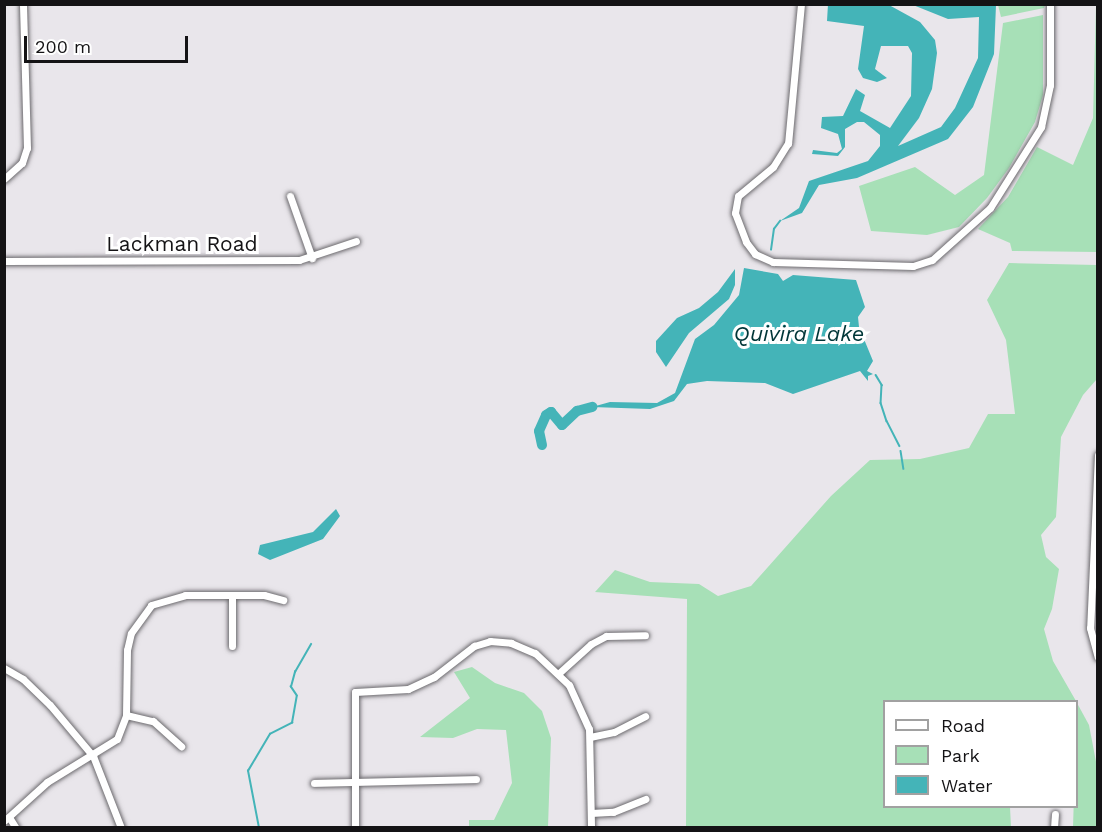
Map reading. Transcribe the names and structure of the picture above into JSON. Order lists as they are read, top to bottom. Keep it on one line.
{"streets":{"street":["Lackman Road"]},"water":["Quivira Lake"],"legend":["Road","Park","Water"],"scale_bar":"200 m"}
